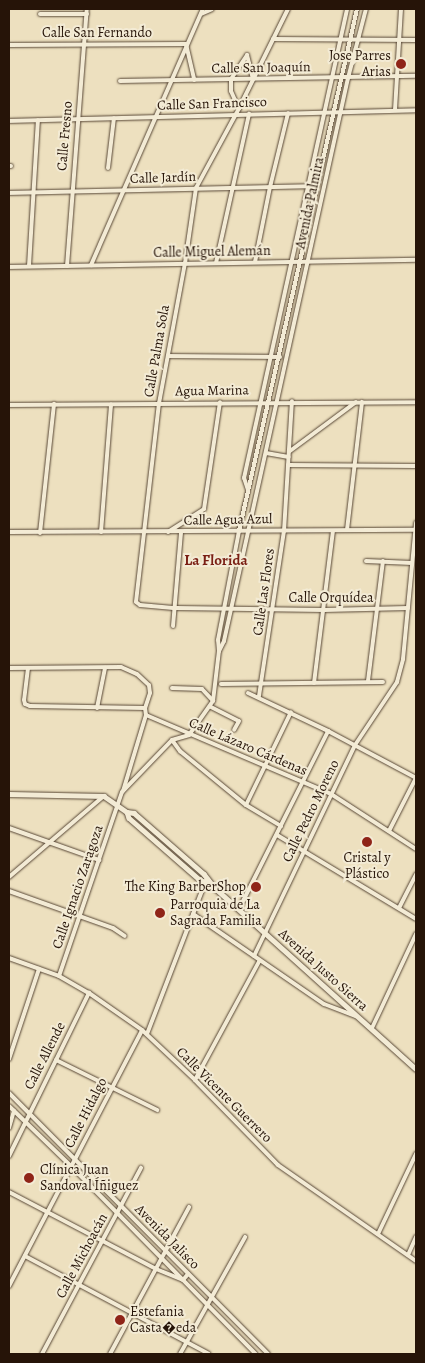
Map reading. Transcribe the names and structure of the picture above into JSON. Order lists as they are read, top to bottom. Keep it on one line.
{"streets":{"street":["Calle San Fernando","Calle San Joaquín","Calle San Francisco","Calle Fresno","Calle Jardín","Avenida Palmira","Calle Miguel Alemán","Calle Palma Sola","Agua Marina","Calle Agua Azul","Calle Las Flores","Calle Orquídea","Calle Lázaro Cárdenas","Calle Pedro Moreno","Calle Ignacio Zaragoza","Avenida Justo Sierra","Calle Allende","Calle Vicente Guerrero","Calle Hidalgo","Avenida Jalisco","Calle Michoacán"]},"crossings":[["Calle San Fernando","Calle Fresno"],["Calle San Joaquín","Avenida Palmira"],["Calle San Joaquín","Calle Palma Sola"],["Calle San Francisco","Calle Fresno"],["Calle San Francisco","Avenida Palmira"],["Calle San Francisco","Calle Palma Sola"],["Calle Fresno","Calle Jardín"],["Calle Fresno","Calle Miguel Alemán"],["Calle Jardín","Avenida Palmira"],["Calle Jardín","Calle Palma Sola"],["Avenida Palmira","Calle Miguel Alemán"],["Avenida Palmira","Agua Marina"],["Avenida Palmira","Calle Agua Azul"],["Avenida Palmira","Calle Orquídea"],["Calle Miguel Alemán","Calle Palma Sola"],["Calle Palma Sola","Agua Marina"],["Calle Palma Sola","Calle Agua Azul"],["Calle Palma Sola","Calle Orquídea"],["Agua Marina","Calle Las Flores"],["Calle Agua Azul","Calle Las Flores"],["Calle Las Flores","Calle Orquídea"],["Calle Orquídea","Calle Pedro Moreno"],["Calle Lázaro Cárdenas","Calle Pedro Moreno"],["Calle Pedro Moreno","Avenida Justo Sierra"],["Calle Ignacio Zaragoza","Avenida Justo Sierra"],["Calle Ignacio Zaragoza","Calle Vicente Guerrero"],["Calle Allende","Calle Vicente Guerrero"],["Calle Allende","Avenida Jalisco"],["Calle Vicente Guerrero","Calle Hidalgo"],["Calle Hidalgo","Avenida Jalisco"],["Avenida Jalisco","Calle Michoacán"]],"districts":["La Florida"],"places":["Jose Parres Arias","Cristal y Plástico","The King BarberShop","Parroquia de La Sagrada Familia","Clínica Juan Sandoval Íñiguez","Estefania Casta�eda"]}
